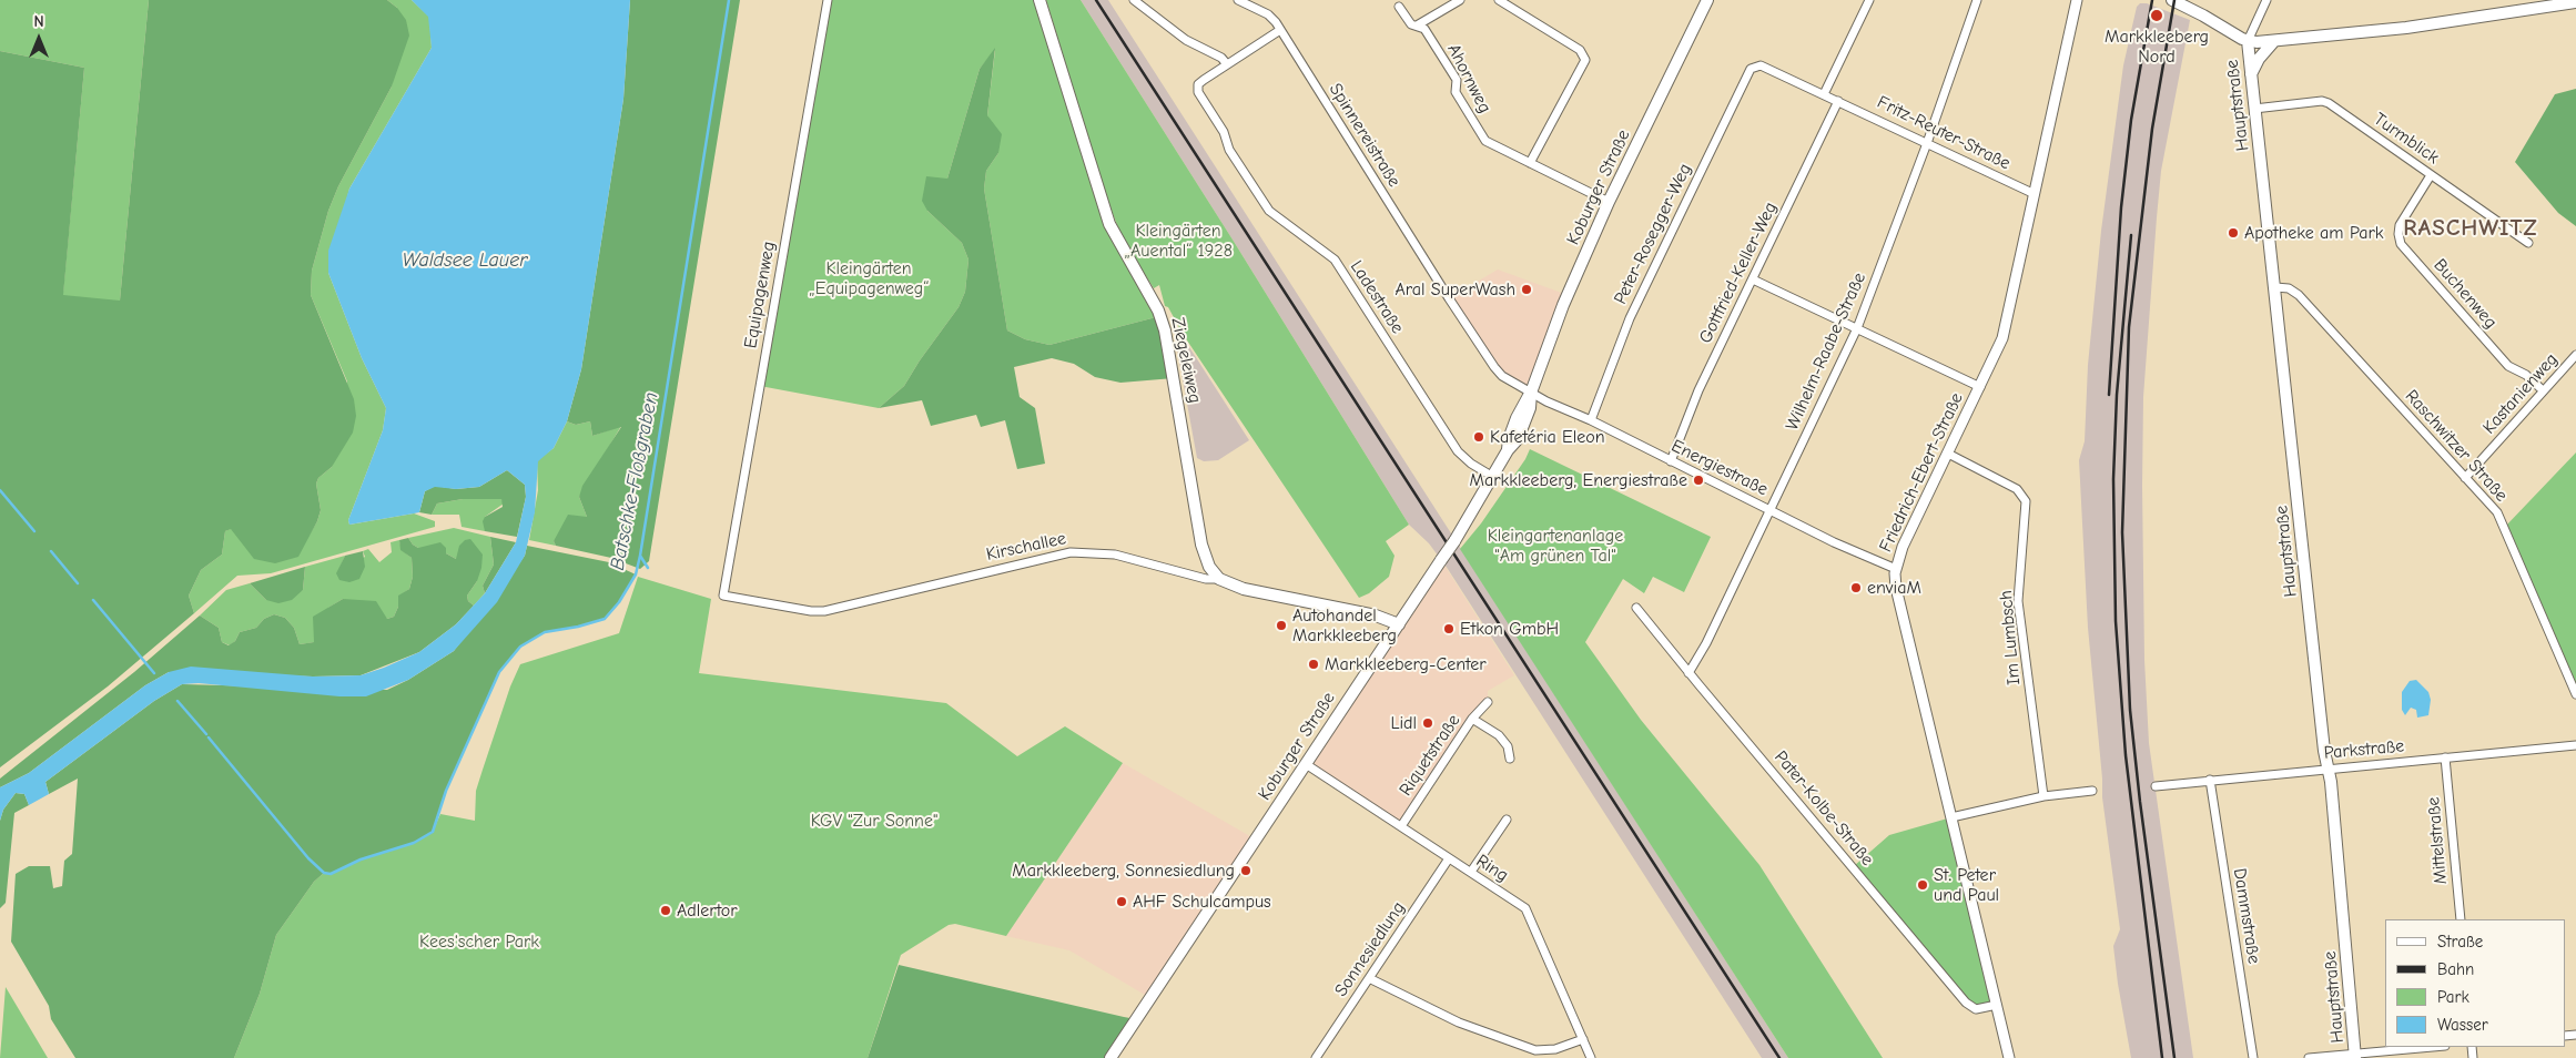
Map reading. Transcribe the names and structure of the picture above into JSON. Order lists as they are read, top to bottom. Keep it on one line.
{"streets":{"main road":["Hauptstraße","Koburger Straße","Ziegeleiweg","Kirschallee"],"street":["Ahornweg","Fritz-Reuter-Straße","Spinnereistraße","Turmblick","Peter-Rosegger-Weg","Gottfried-Keller-Weg","Buchenweg","Equipagenweg","Ladestraße","Wilhelm-Raabe-Straße","Kastanienweg","Raschwitzer Straße","Energiestraße","Friedrich-Ebert-Straße","Im Lumbsch","Parkstraße","Riquetstraße","Pater-Kolbe-Straße","Mittelstraße","Ring","Dammstraße","Sonnesiedlung"]},"crossings":[["Ahornweg","Koburger Straße"],["Hauptstraße","Turmblick"],["Hauptstraße","Raschwitzer Straße"],["Hauptstraße","Parkstraße"],["Fritz-Reuter-Straße","Peter-Rosegger-Weg"],["Fritz-Reuter-Straße","Gottfried-Keller-Weg"],["Fritz-Reuter-Straße","Wilhelm-Raabe-Straße"],["Fritz-Reuter-Straße","Friedrich-Ebert-Straße"],["Spinnereistraße","Koburger Straße"],["Spinnereistraße","Energiestraße"],["Turmblick","Buchenweg"],["Koburger Straße","Ladestraße"],["Koburger Straße","Energiestraße"],["Koburger Straße","Kirschallee"],["Koburger Straße","Ring"],["Peter-Rosegger-Weg","Energiestraße"],["Gottfried-Keller-Weg","Energiestraße"],["Buchenweg","Kastanienweg"],["Equipagenweg","Kirschallee"],["Wilhelm-Raabe-Straße","Energiestraße"],["Wilhelm-Raabe-Straße","Pater-Kolbe-Straße"],["Ziegeleiweg","Kirschallee"],["Kastanienweg","Raschwitzer Straße"],["Energiestraße","Friedrich-Ebert-Straße"],["Friedrich-Ebert-Straße","Im Lumbsch"],["Friedrich-Ebert-Straße","Pater-Kolbe-Straße"],["Parkstraße","Mittelstraße"],["Parkstraße","Dammstraße"],["Riquetstraße","Ring"],["Ring","Sonnesiedlung"]],"districts":["RASCHWITZ"],"water":["Waldsee Lauer","Batschke‐Floßgraben"],"parks":["Kleingärten „Auental“ 1928","Kleingärten „Equipagenweg“","Kleingartenanlage \"Am grünen Tal\"","KGV \"Zur Sonne\"","Kees'scher Park"],"places":["Markkleeberg Nord","Apotheke am Park","Aral SuperWash","Kafetéria Eleon","Markkleeberg, Energiestraße","enviaM","Autohandel Markkleeberg","Etkon GmbH","Markkleeberg-Center","Lidl","Markkleeberg, Sonnesiedlung","St. Peter und Paul","AHF Schulcampus","Adlertor"],"legend":["Straße","Bahn","Park","Wasser"],"north":"top"}
